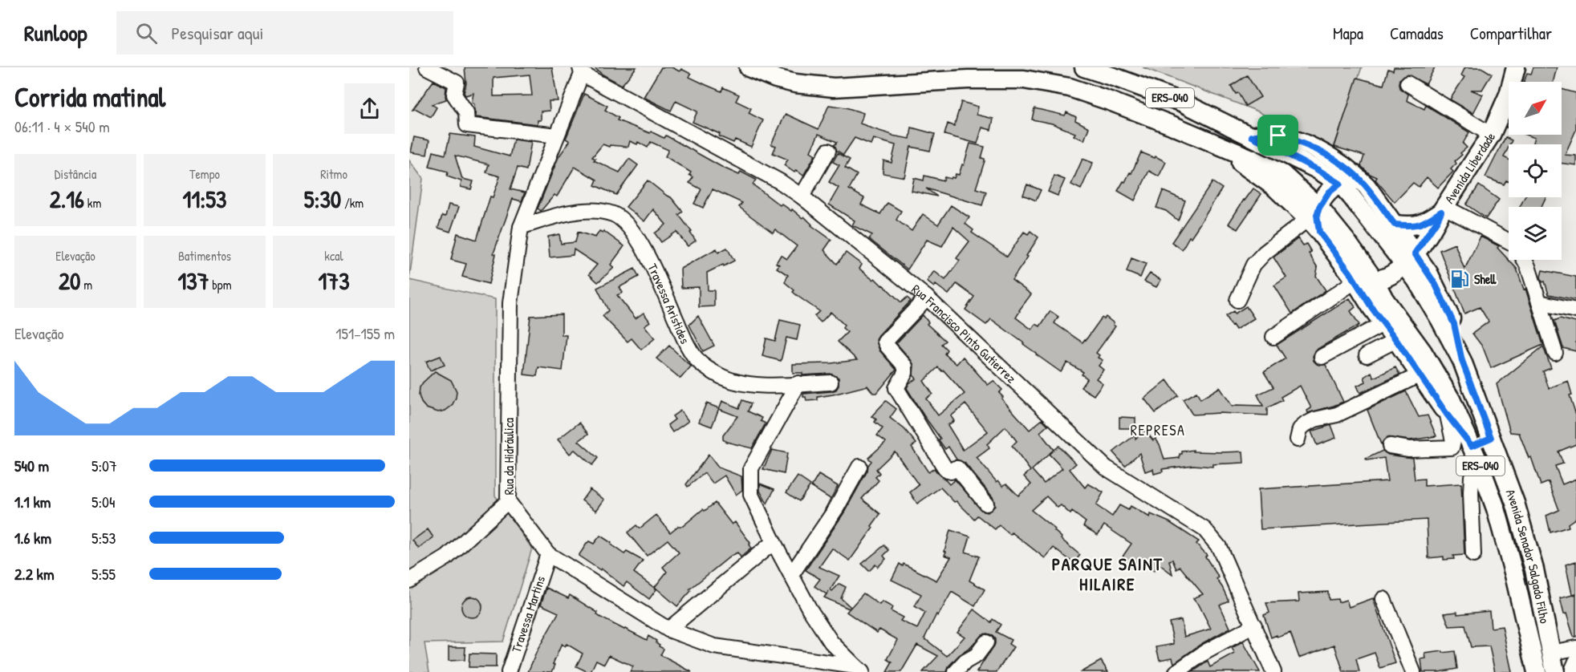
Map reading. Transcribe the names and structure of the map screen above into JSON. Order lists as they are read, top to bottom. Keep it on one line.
{"streets":{"main road":["ERS-040","Avenida Liberdade","Avenida Senador Salgado Filho"],"street":["Travessa Aristides","Rua Francisco Pinto Gutierrez","Rua da Hidráulica","Travessa Martins"]},"crossings":[["Avenida Liberdade","Avenida Senador Salgado Filho"],["Travessa Aristides","Rua da Hidráulica"],["Rua Francisco Pinto Gutierrez","Rua da Hidráulica"],["Rua da Hidráulica","Travessa Martins"]],"districts":["REPRESA","PARQUE SAINT HILAIRE"],"places":{"fuel station":["Shell"]},"north":"top right","page":{"header":"Runloop","search":"Pesquisar aqui","nav":["Mapa","Camadas","Compartilhar"],"heading":["Corrida matinal","06:11 · 4 × 540 m"],"stats":[["Distância","2.16 km"],["Tempo","11:53"],["Ritmo","5:30 /km"],["Elevação","20 m"],["Batimentos","137 bpm"],["kcal","173"]],"chart":["Elevação","151–155 m"],"list":[{"name":"540 m","note":"5:07"},{"name":"1.1 km","note":"5:04"},{"name":"1.6 km","note":"5:53"},{"name":"2.2 km","note":"5:55"}]}}
